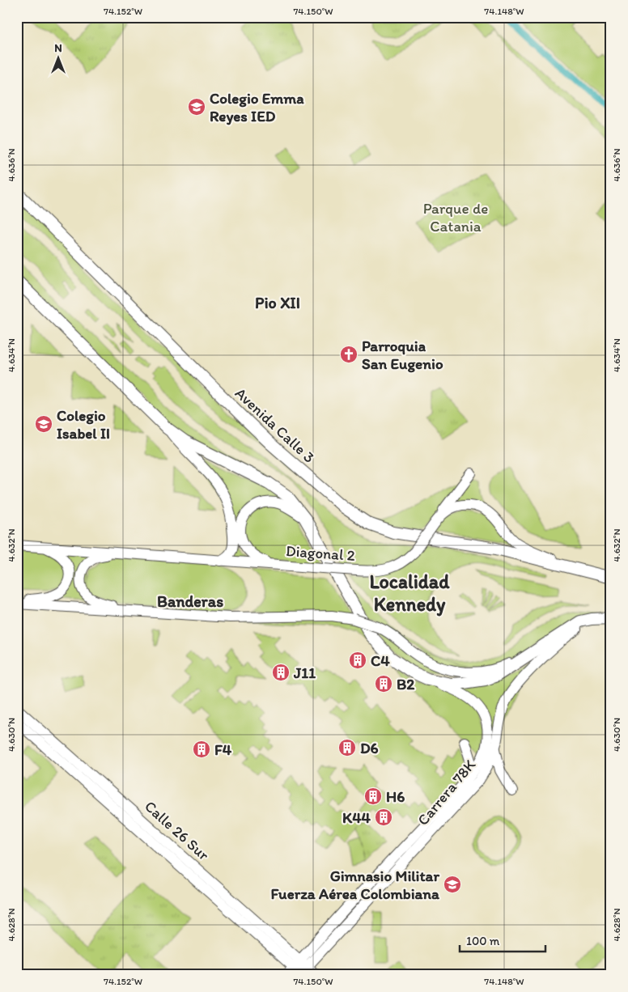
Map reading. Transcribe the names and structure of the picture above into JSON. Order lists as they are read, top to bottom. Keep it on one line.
{"streets":{"highway":["Avenida Calle 3"],"main road":["Diagonal 2","Carrera 78K","Calle 26 Sur"]},"crossings":[["Avenida Calle 3","Diagonal 2"],["Carrera 78K","Calle 26 Sur"]],"districts":["Pio XII","Localidad Kennedy","Banderas"],"parks":["Parque de Catania"],"places":{"school or university":["Colegio Emma Reyes IED","Colegio Isabel II","Gimnasio Militar Fuerza Aérea Colombiana"],"church":["Parroquia San Eugenio"],"building":["C4","J11","B2","D6","F4","H6","K44"]},"scale_bar":"100 m","north":"top","coordinates":["74.152°W","74.150°W","74.148°W","4.636°N","4.634°N","4.632°N","4.630°N","4.628°N"]}
